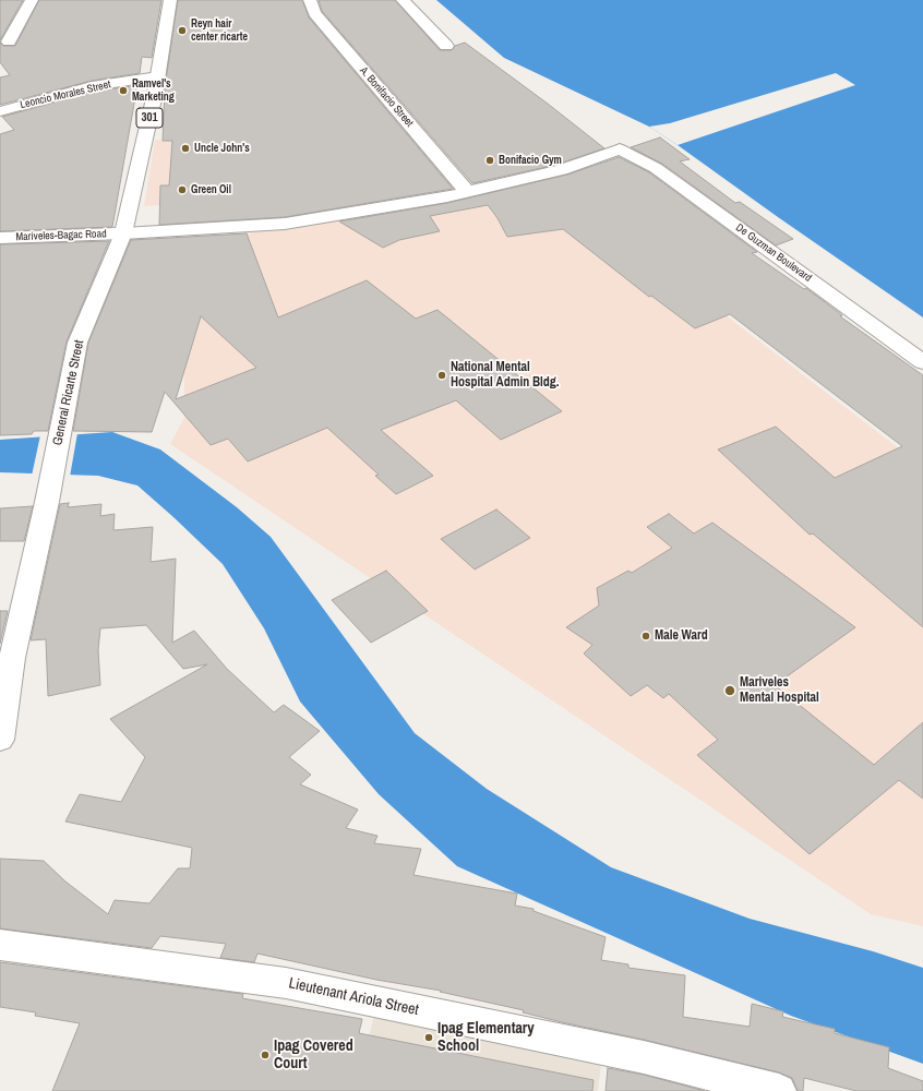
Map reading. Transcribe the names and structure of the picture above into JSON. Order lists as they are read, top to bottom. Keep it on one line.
{"streets":{"street":["Leoncio Morales Street","A. Bonifacio Street","301","Mariveles-Bagac Road","De Guzman Boulevard","General Ricarte Street","Lieutenant Ariola Street"]},"crossings":[["Leoncio Morales Street","General Ricarte Street"],["A. Bonifacio Street","Mariveles-Bagac Road"],["Mariveles-Bagac Road","De Guzman Boulevard"],["Mariveles-Bagac Road","General Ricarte Street"]],"places":["Reyn hair center ricarte","Ramvel's Marketing","Uncle John's","Bonifacio Gym","Green Oil","National Mental Hospital Admin Bldg.","Male Ward","Mariveles Mental Hospital","Ipag Elementary School","Ipag Covered Court"]}
